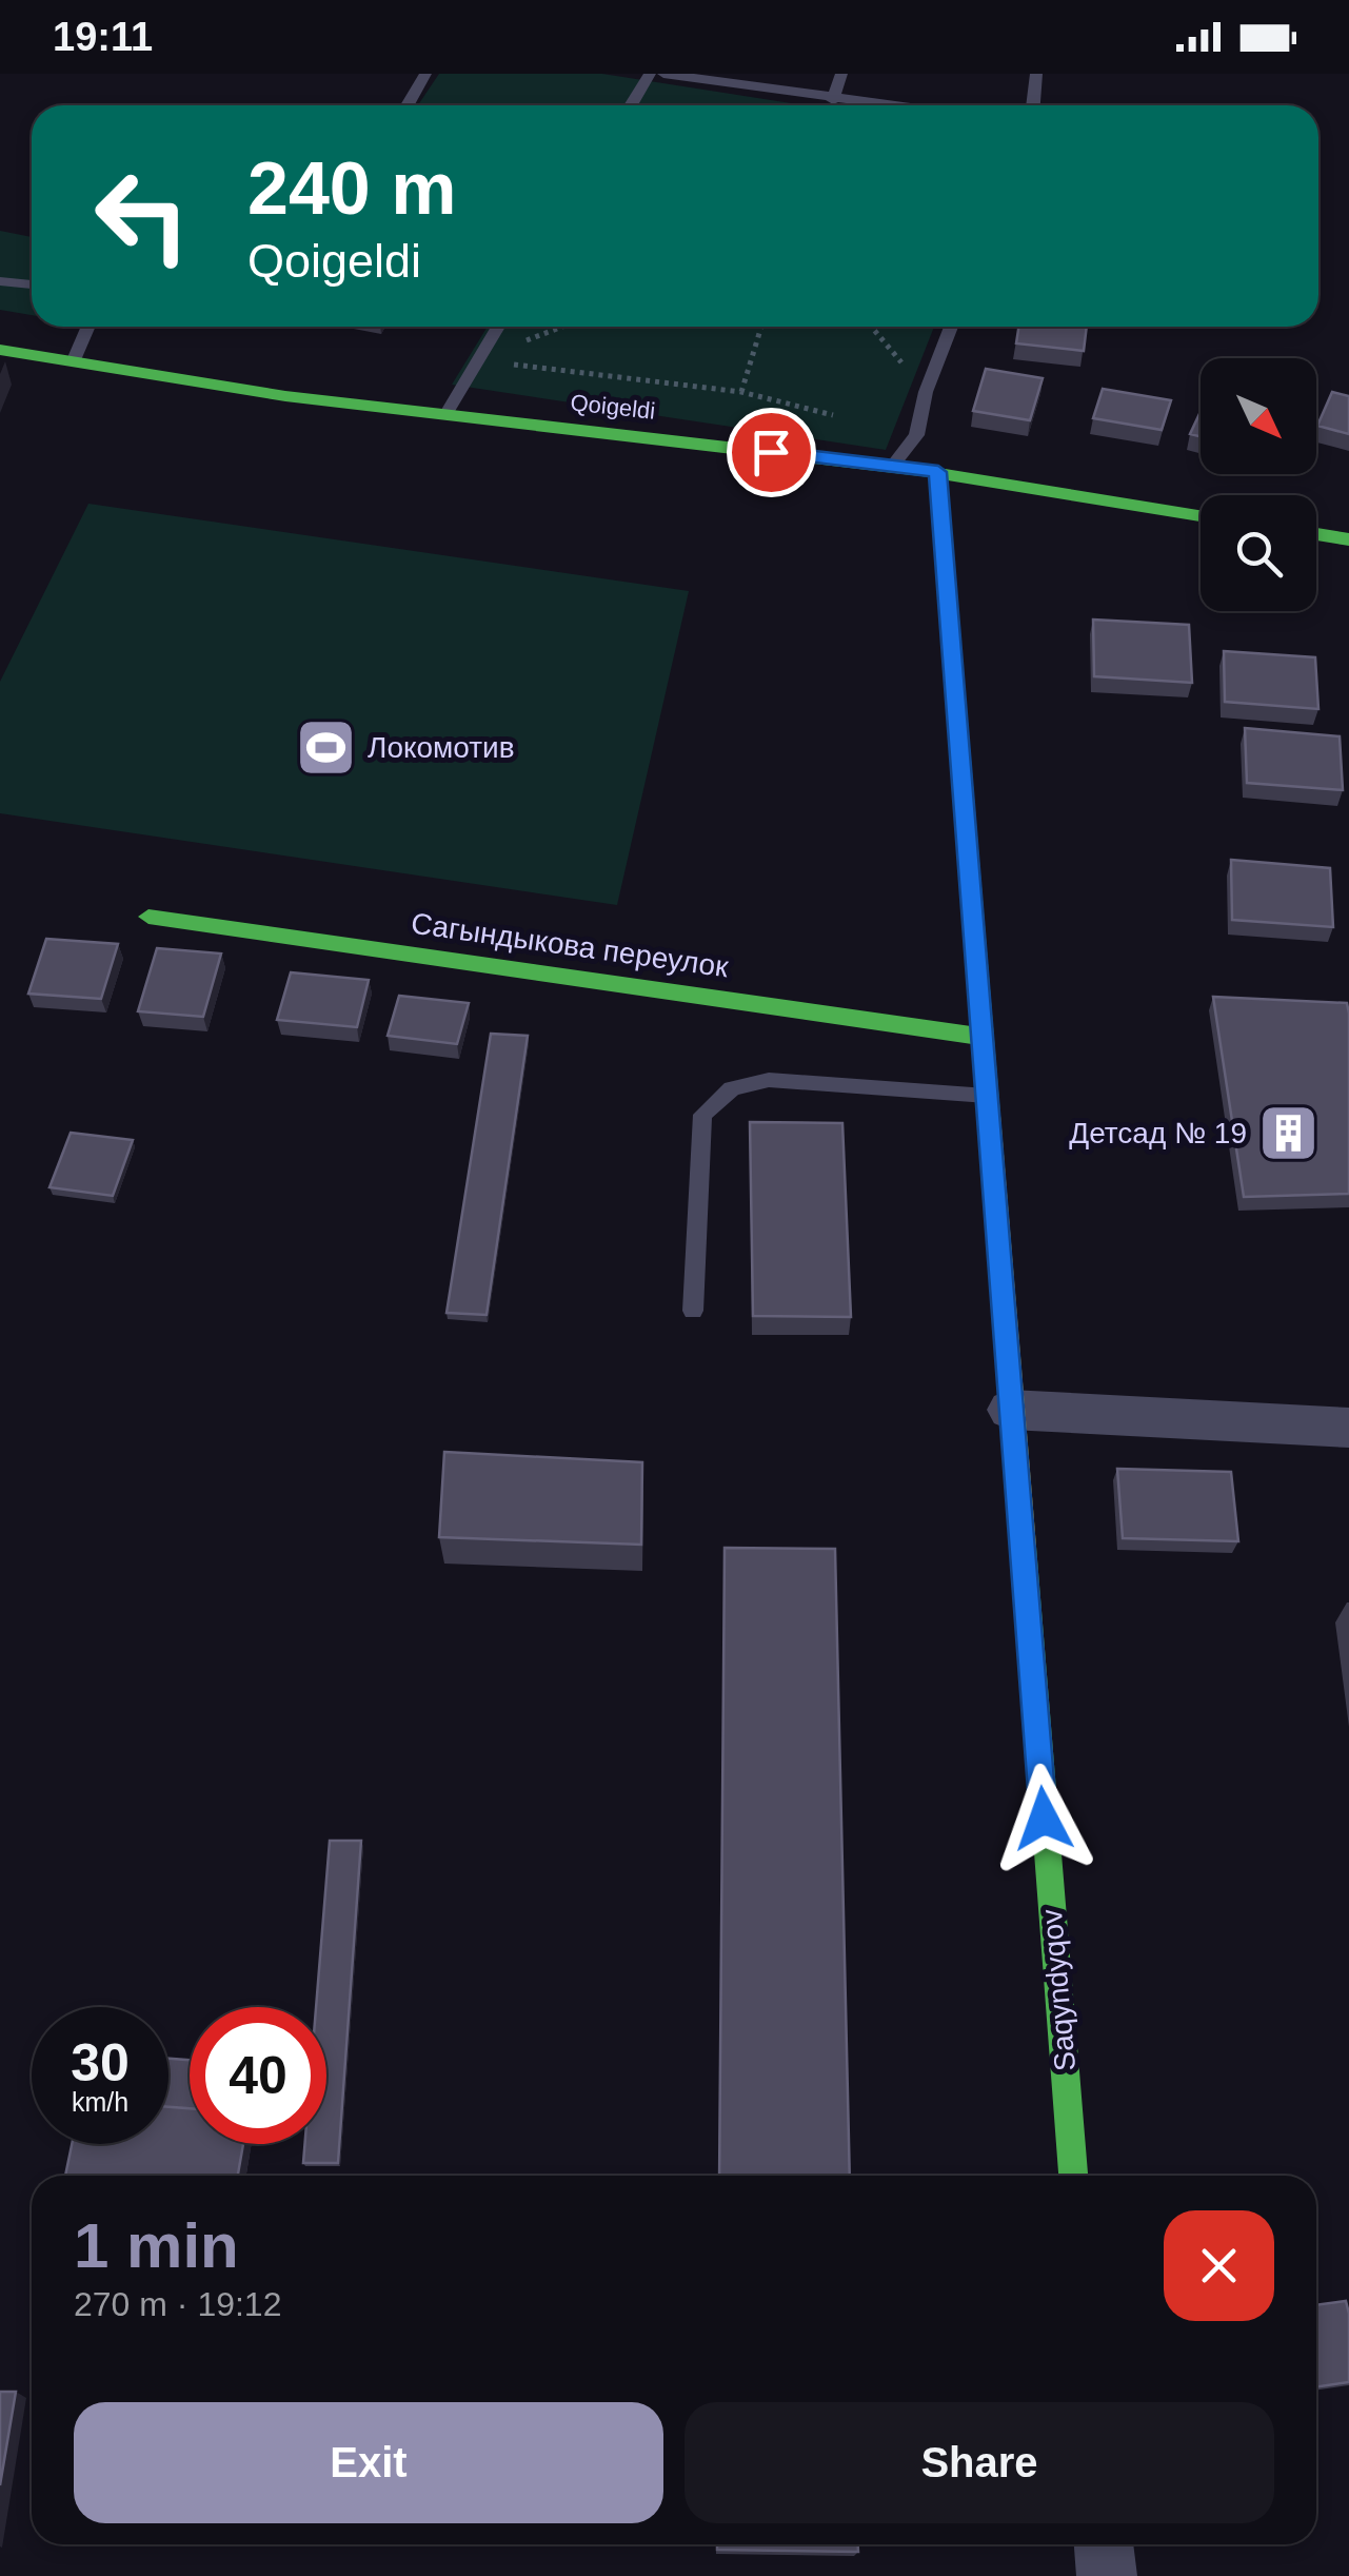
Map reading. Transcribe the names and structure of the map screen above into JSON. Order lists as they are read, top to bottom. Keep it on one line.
{"streets":{"street":["Qoigeldi","Сагындыкова переулок","Saqyndyqov"]},"crossings":[["Qoigeldi","Saqyndyqov"],["Сагындыкова переулок","Saqyndyqov"]],"places":{"sports":["Локомотив"],"building":["Детсад № 19"]},"north":"bottom right","page":{"status":"19:11","turn":["240 m","Qoigeldi"],"speed":"30 km/h","limit":"40","heading":["1 min","270 m · 19:12"],"buttons":["Exit","Share"]}}
